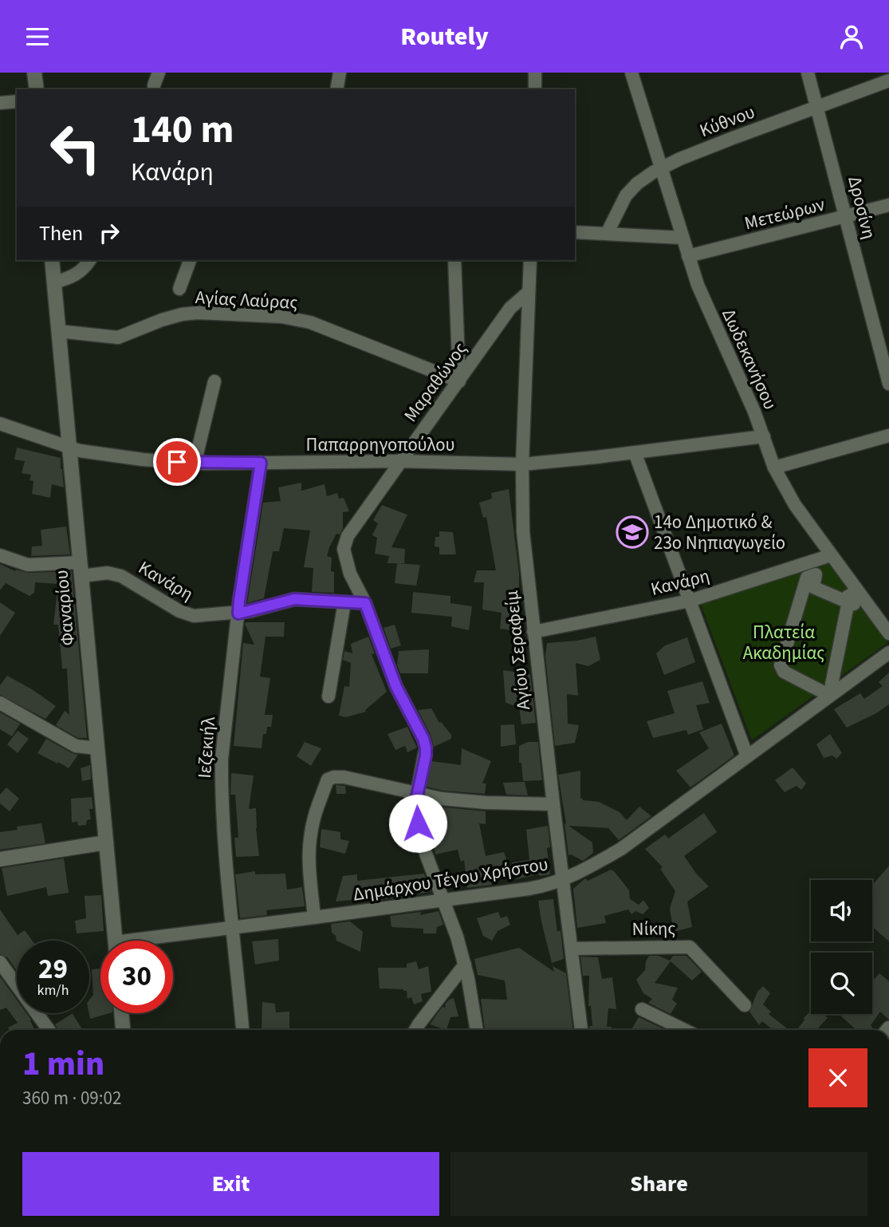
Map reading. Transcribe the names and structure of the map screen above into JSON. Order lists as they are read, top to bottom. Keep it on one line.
{"streets":{"main road":["Φαναρίου"],"street":["Κύθνου","Δροσίνη","Μετεώρων","Αγίας Λαύρας","Δωδεκανήσου","Μαραθώνος","Παπαρρηγοπούλου","Κανάρη","Αγίου Σεραφείμ","Ιεζεκιήλ","Δημάρχου Τέγου Χρήστου","Νίκης"]},"crossings":[["Κύθνου","Δροσίνη"],["Κύθνου","Δωδεκανήσου"],["Δροσίνη","Μετεώρων"],["Μετεώρων","Δωδεκανήσου"],["Αγίας Λαύρας","Μαραθώνος"],["Αγίας Λαύρας","Φαναρίου"],["Δωδεκανήσου","Παπαρρηγοπούλου"],["Δωδεκανήσου","Κανάρη"],["Μαραθώνος","Παπαρρηγοπούλου"],["Μαραθώνος","Κανάρη"],["Μαραθώνος","Αγίου Σεραφείμ"],["Μαραθώνος","Δημάρχου Τέγου Χρήστου"],["Παπαρρηγοπούλου","Φαναρίου"],["Παπαρρηγοπούλου","Αγίου Σεραφείμ"],["Παπαρρηγοπούλου","Ιεζεκιήλ"],["Κανάρη","Φαναρίου"],["Κανάρη","Αγίου Σεραφείμ"],["Κανάρη","Ιεζεκιήλ"],["Αγίου Σεραφείμ","Δημάρχου Τέγου Χρήστου"],["Αγίου Σεραφείμ","Νίκης"],["Ιεζεκιήλ","Δημάρχου Τέγου Χρήστου"]],"parks":["Πλατεία Ακαδημίας"],"places":{"school or university":["14ο Δημοτικό & 23ο Νηπιαγωγείο"]},"page":{"header":"Routely","turn":["140 m","Κανάρη"],"then":"Then","speed":"29 km/h","limit":"30","heading":["1 min","360 m · 09:02"],"buttons":["Exit","Share"]}}
